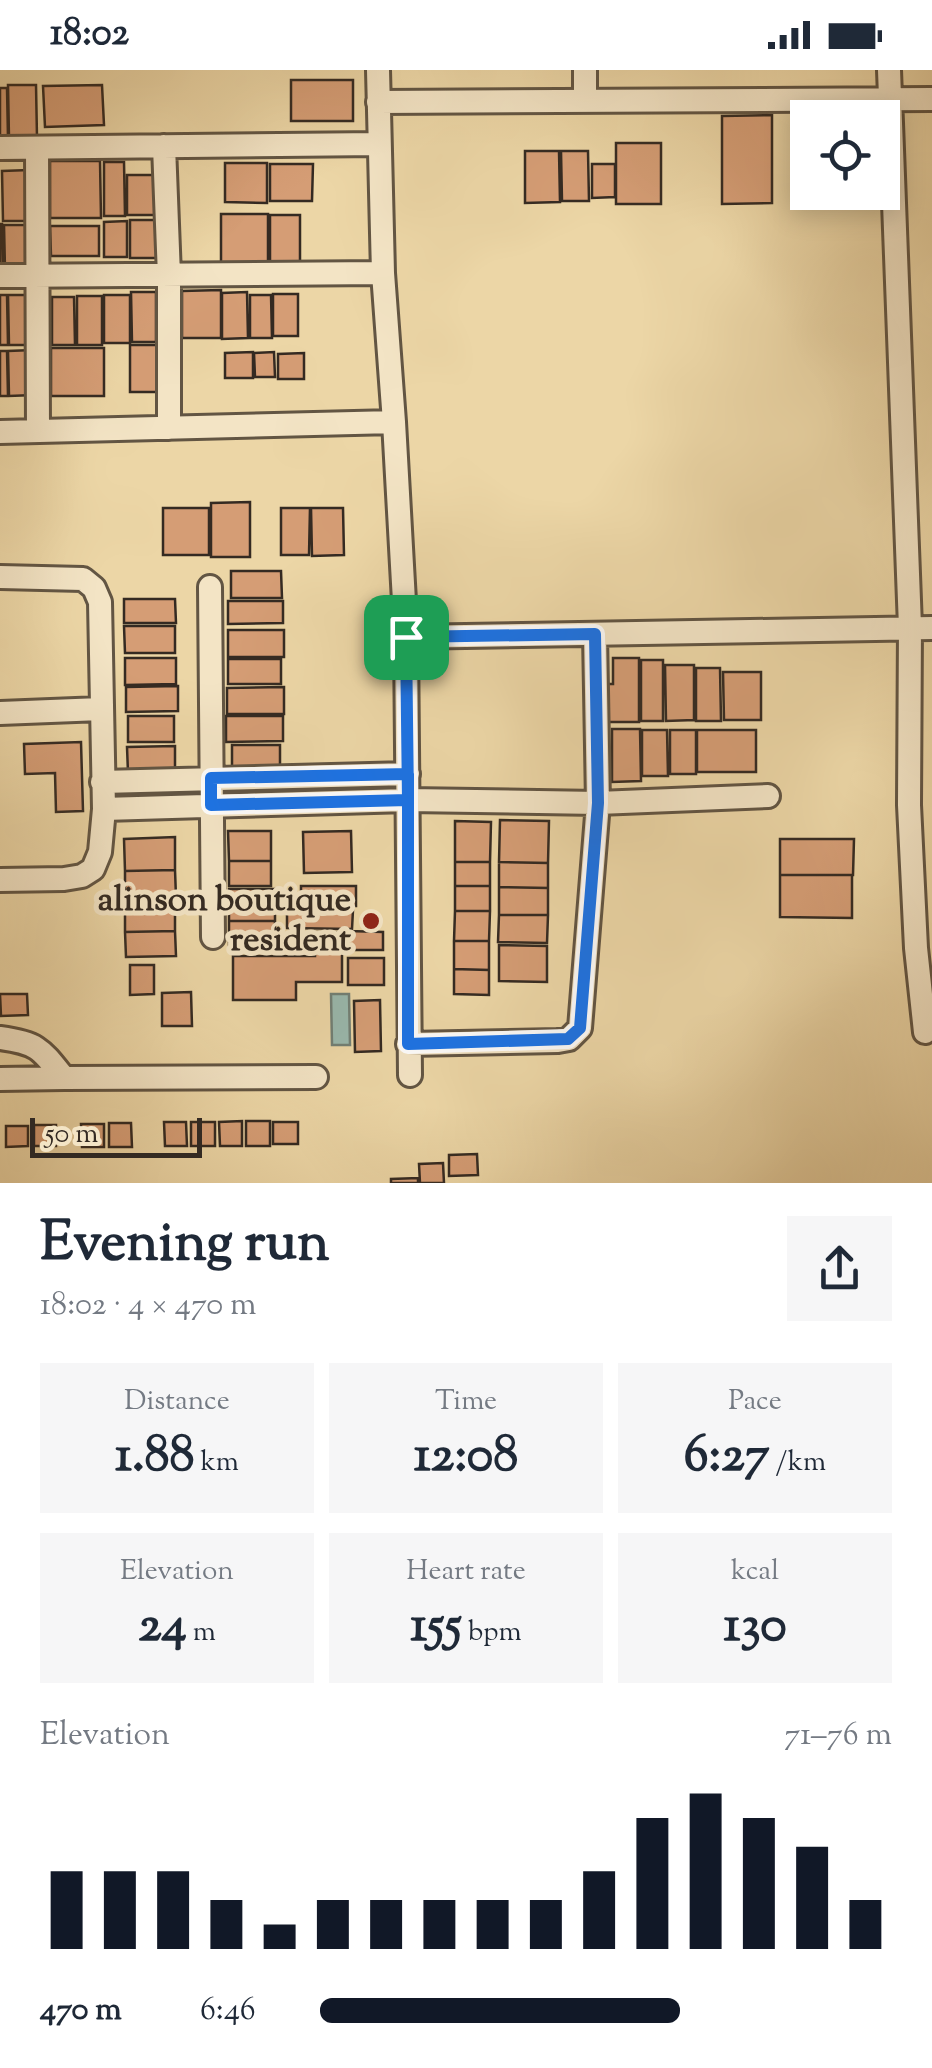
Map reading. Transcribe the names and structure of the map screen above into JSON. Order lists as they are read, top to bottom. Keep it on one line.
{"places":["alinson boutique resident"],"scale_bar":"50 m","page":{"status":"18:02","scale":"50 m","heading":["Evening run","18:02 · 4 × 470 m"],"stats":[["Distance","1.88 km"],["Time","12:08"],["Pace","6:27 /km"],["Elevation","24 m"],["Heart rate","155 bpm"],["kcal","130"]],"chart":["Elevation","71–76 m"],"list":[{"name":"470 m","note":"6:46"}]}}
